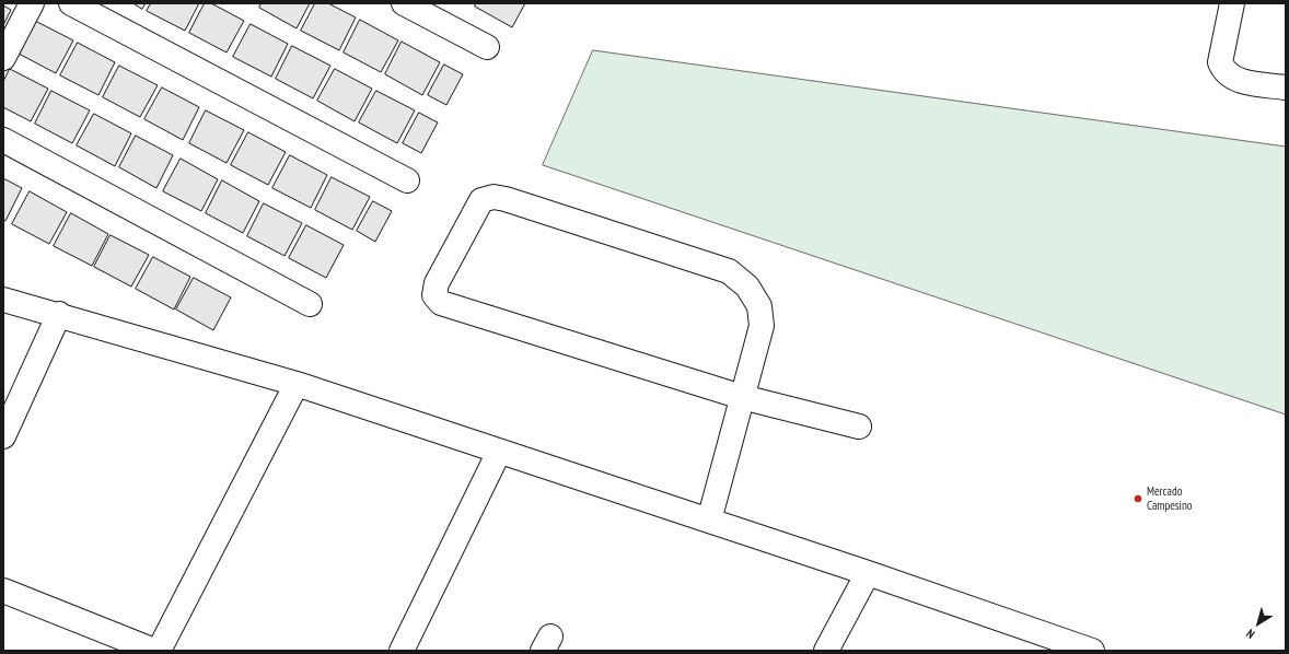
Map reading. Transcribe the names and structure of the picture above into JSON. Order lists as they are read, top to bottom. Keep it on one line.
{"places":["Mercado Campesino"],"north":"bottom left"}
